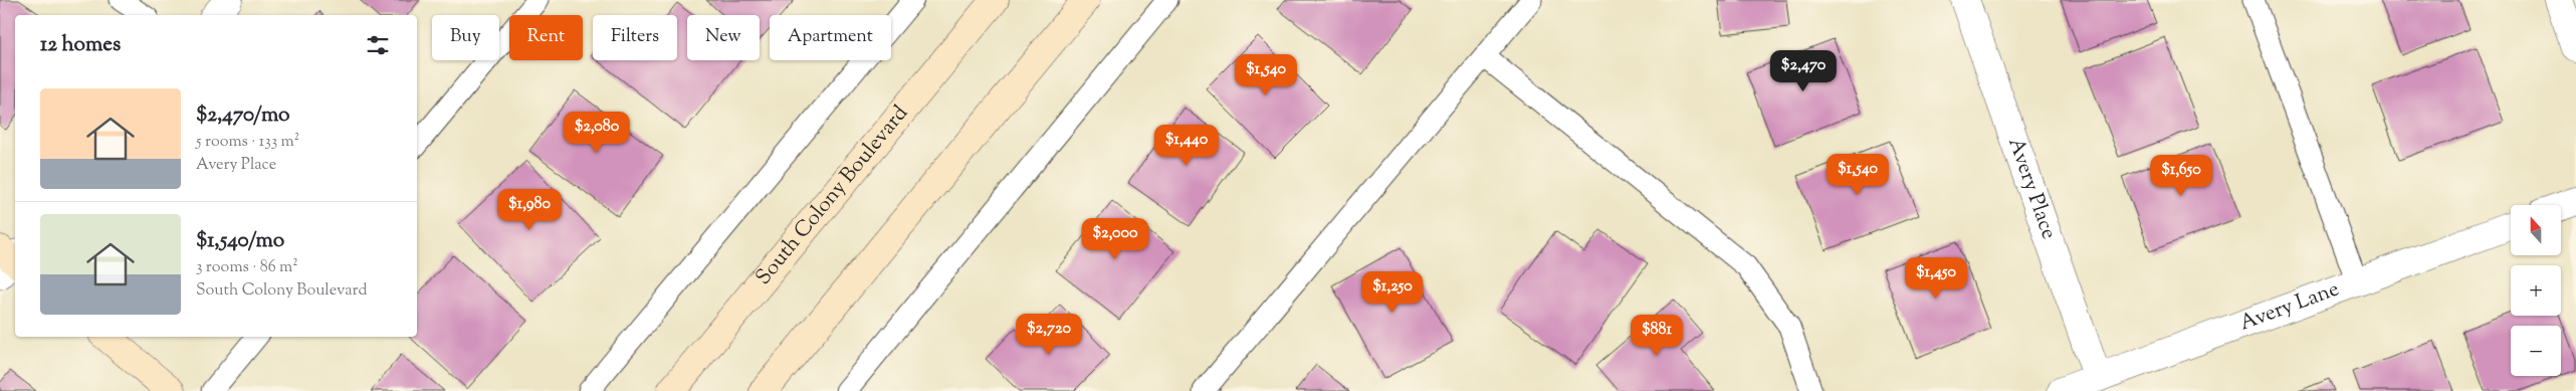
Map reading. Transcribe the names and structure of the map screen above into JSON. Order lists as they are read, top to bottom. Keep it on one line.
{"streets":{"main road":["South Colony Boulevard"],"street":["Avery Place","Avery Lane"]},"crossings":[["Avery Place","Avery Lane"]],"north":"top","page":{"chip":["Buy","Rent","Filters","New","Apartment"],"heading":"12 homes","price":["$2,470","$1,540","$2,080","$1,440","$1,540","$1,650","$1,980","$2,000","$1,450","$1,250","$2,720","$881"],"list":[{"name":"$2,470/mo","note":"5 rooms · 133 m² · Avery Place"},{"name":"$1,540/mo","note":"3 rooms · 86 m² · South Colony Boulevard"}],"map_buttons":["+","−"]}}
